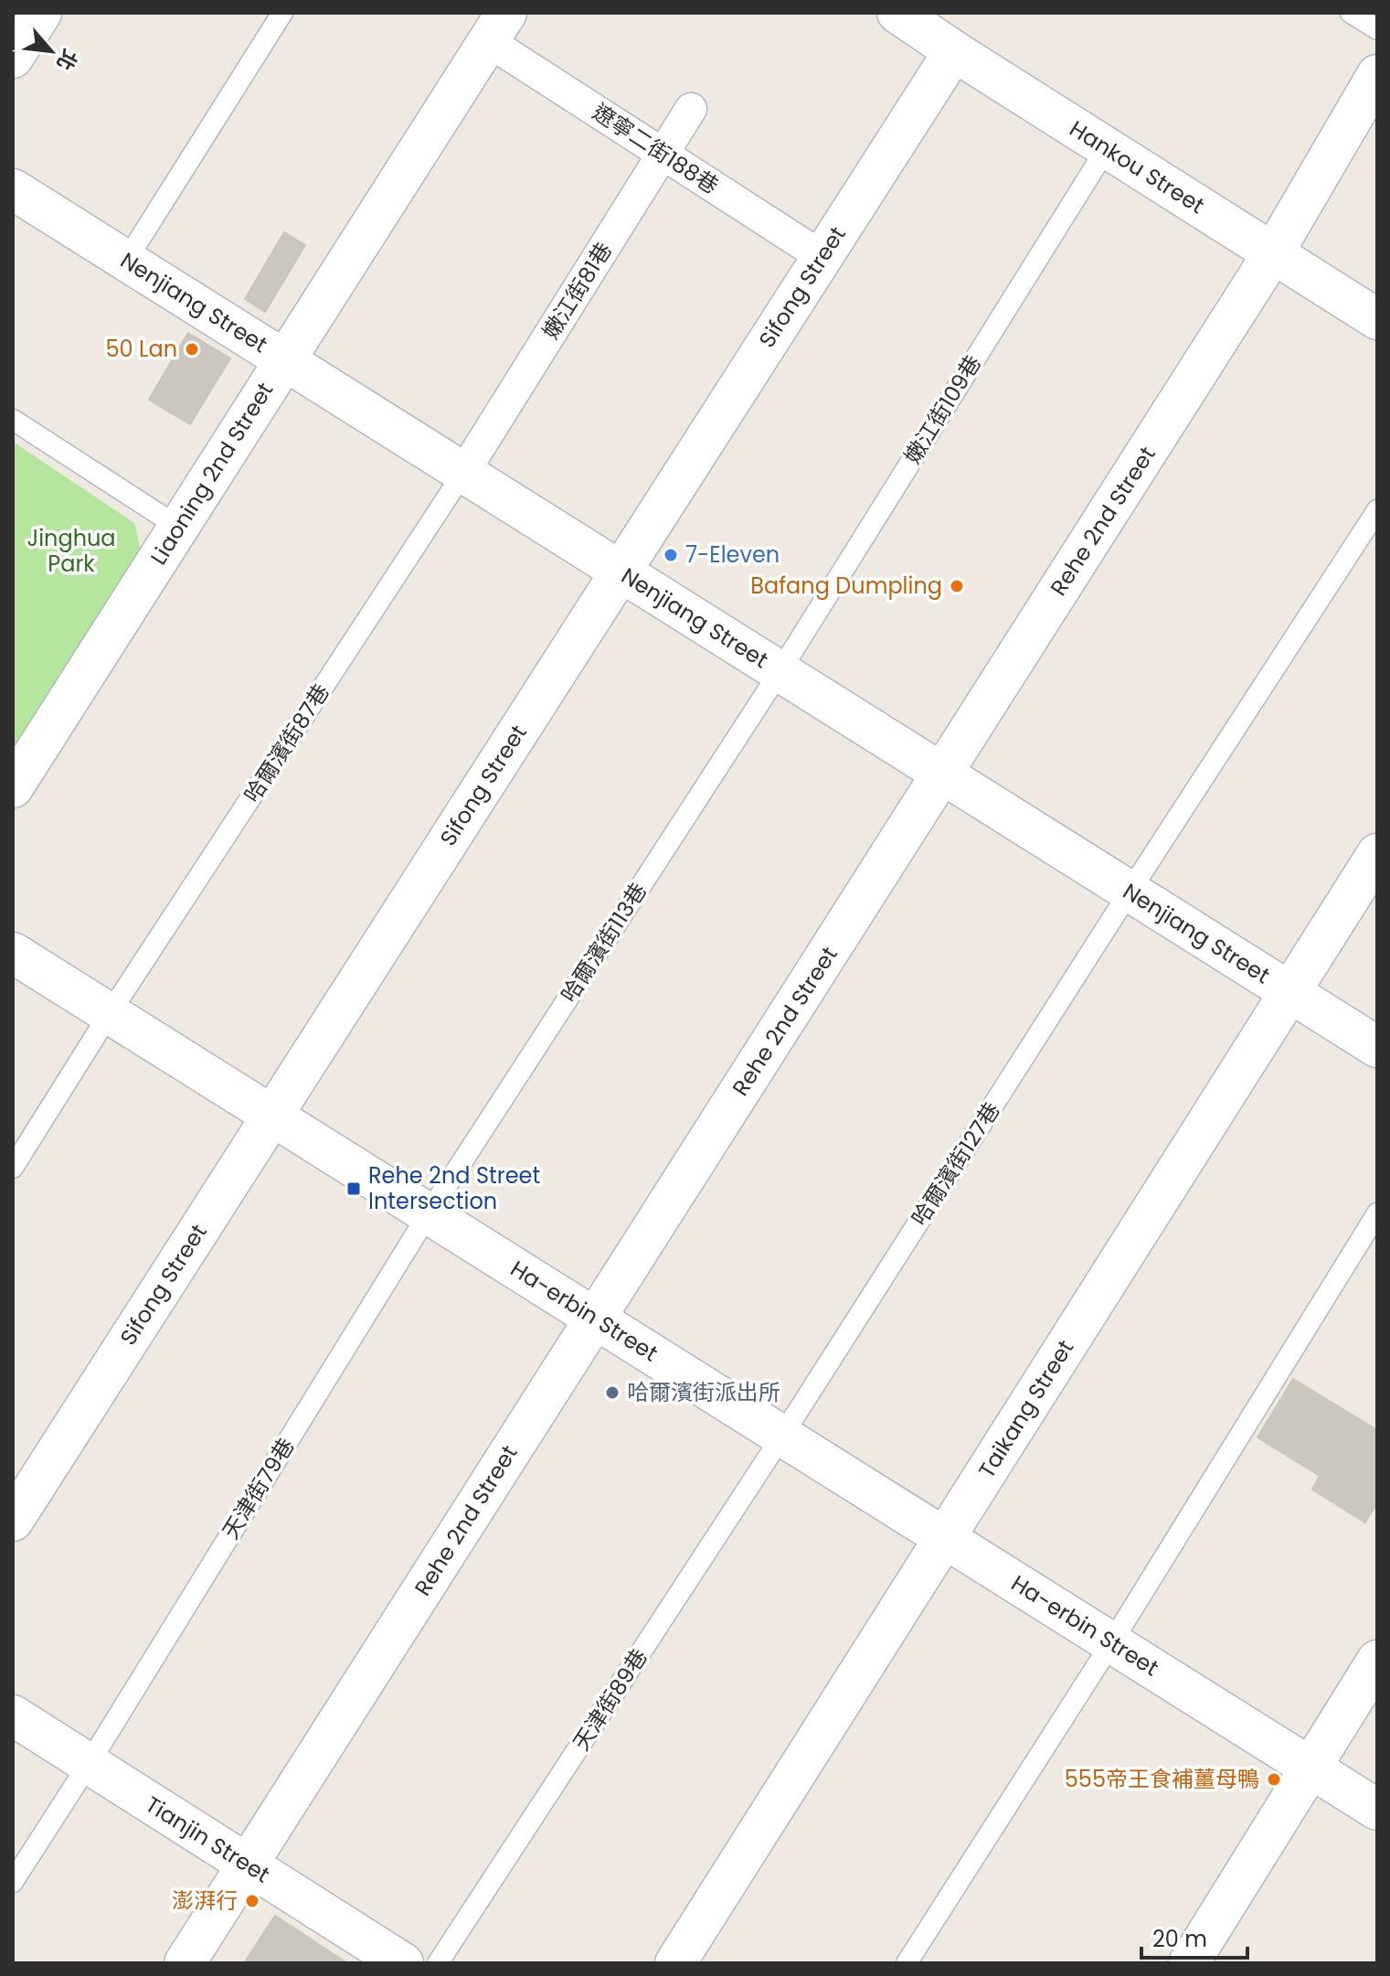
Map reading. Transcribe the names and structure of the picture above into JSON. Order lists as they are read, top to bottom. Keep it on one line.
{"streets":{"street":["遼寧二街188巷","Hankou Street","Sifong Street","嫩江街81巷","Nenjiang Street","Liaoning 2nd Street","Rehe 2nd Street","Ha-erbin Street","Taikang Street","Tianjin Street"],"lane":["嫩江街109巷","哈爾濱街87巷","哈爾濱街113巷","哈爾濱街127巷","天津街79巷","天津街89巷"]},"crossings":[["遼寧二街188巷","Sifong Street"],["遼寧二街188巷","嫩江街81巷"],["遼寧二街188巷","Liaoning 2nd Street"],["Hankou Street","Sifong Street"],["Hankou Street","嫩江街109巷"],["Hankou Street","Rehe 2nd Street"],["Sifong Street","Nenjiang Street"],["Sifong Street","Ha-erbin Street"],["嫩江街81巷","Nenjiang Street"],["嫩江街81巷","哈爾濱街87巷"],["Nenjiang Street","嫩江街109巷"],["Nenjiang Street","Liaoning 2nd Street"],["Nenjiang Street","Rehe 2nd Street"],["Nenjiang Street","哈爾濱街87巷"],["Nenjiang Street","哈爾濱街113巷"],["Nenjiang Street","哈爾濱街127巷"],["Nenjiang Street","Taikang Street"],["嫩江街109巷","哈爾濱街113巷"],["Rehe 2nd Street","Ha-erbin Street"],["Rehe 2nd Street","Tianjin Street"],["哈爾濱街87巷","Ha-erbin Street"],["哈爾濱街113巷","Ha-erbin Street"],["哈爾濱街113巷","天津街79巷"],["哈爾濱街127巷","Ha-erbin Street"],["哈爾濱街127巷","天津街89巷"],["Ha-erbin Street","Taikang Street"],["Ha-erbin Street","天津街79巷"],["Ha-erbin Street","天津街89巷"],["天津街79巷","Tianjin Street"]],"parks":["Jinghua Park"],"places":{"other":["50 Lan","7-Eleven","Bafang Dumpling","哈爾濱街派出所","555帝王食補薑母鴨","澎湃行"],"transit":["Rehe 2nd Street Intersection"]},"scale_bar":"20 m","north":"bottom right"}
